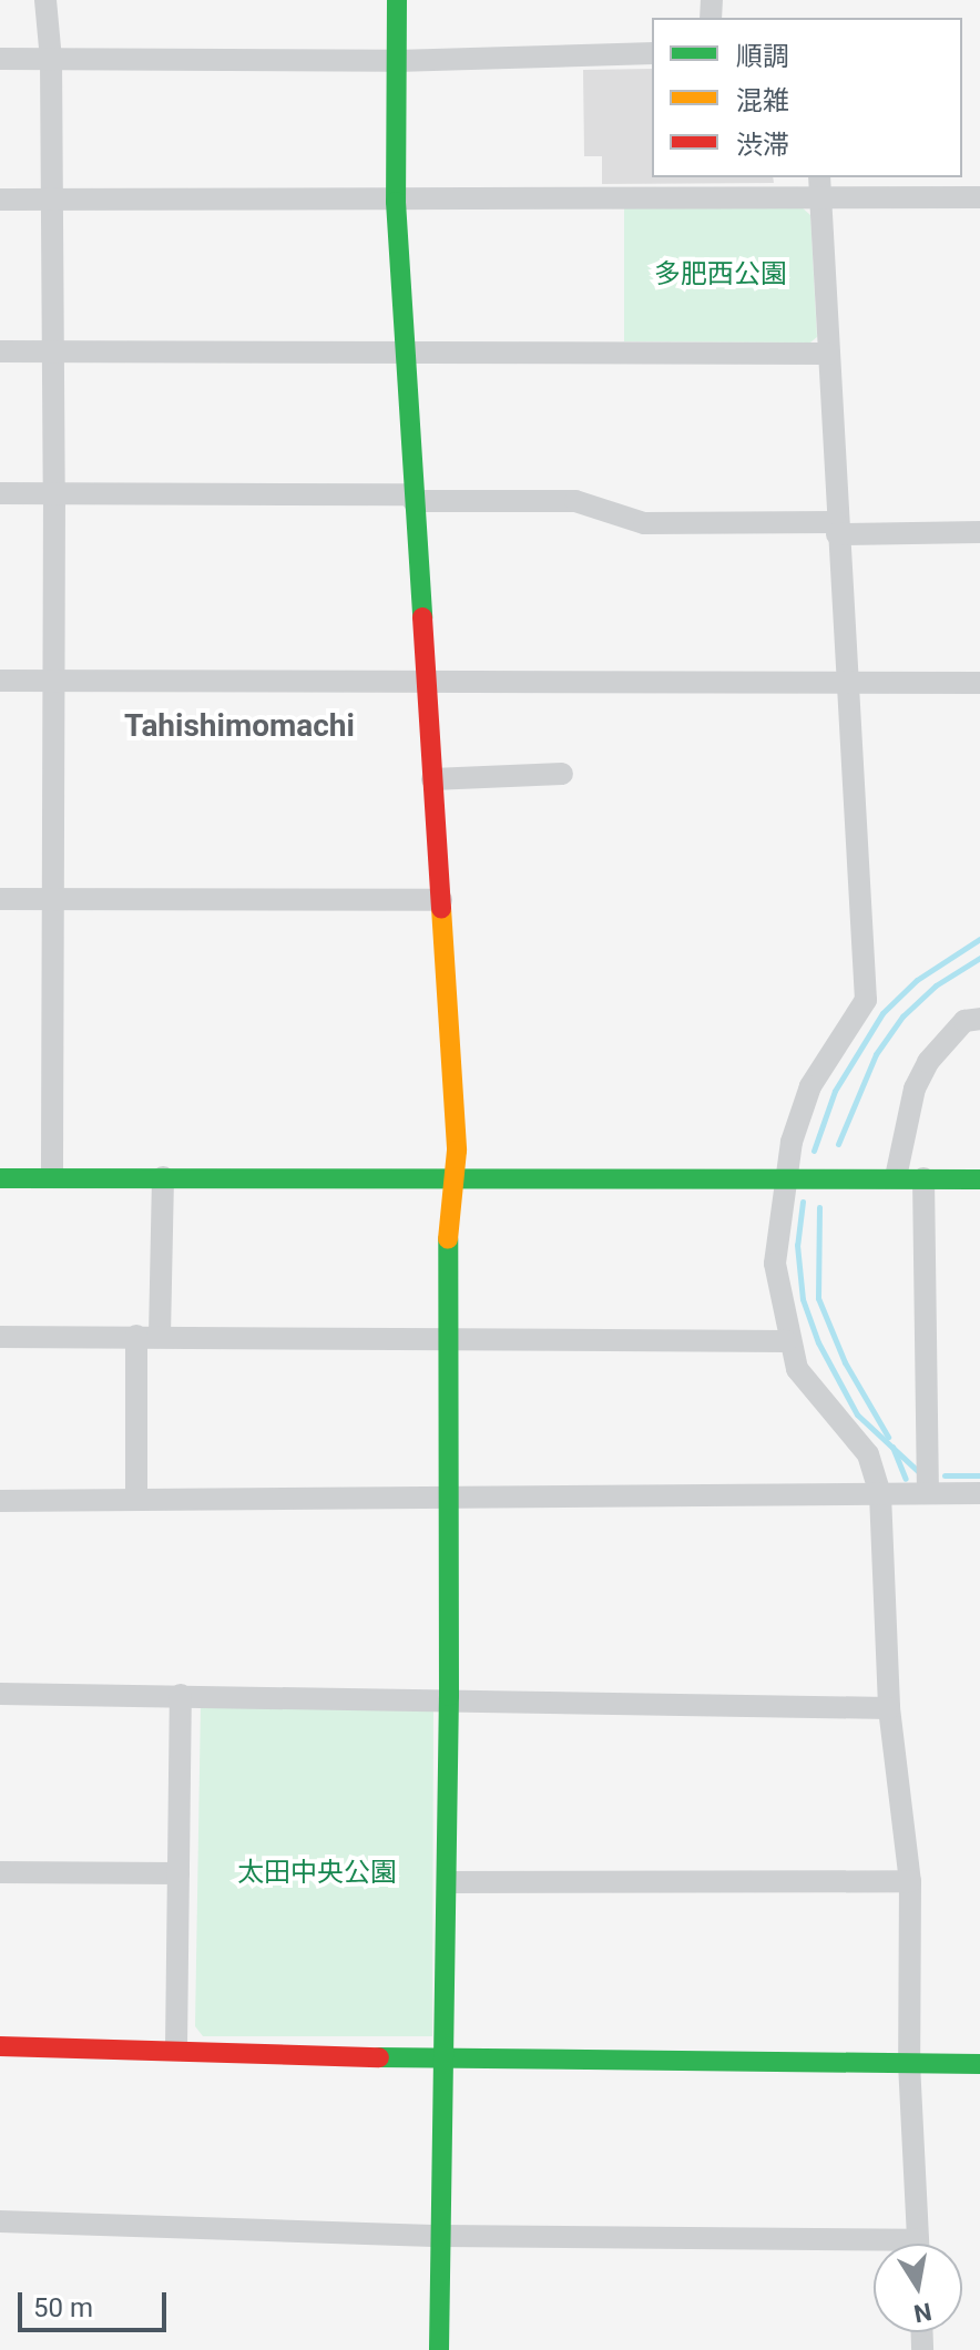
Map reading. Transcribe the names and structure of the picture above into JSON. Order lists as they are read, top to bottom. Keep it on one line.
{"districts":["Tahishimomachi"],"parks":["多肥西公園","太田中央公園"],"legend":["順調","混雑","渋滞"],"scale_bar":"50 m","north":"bottom"}
